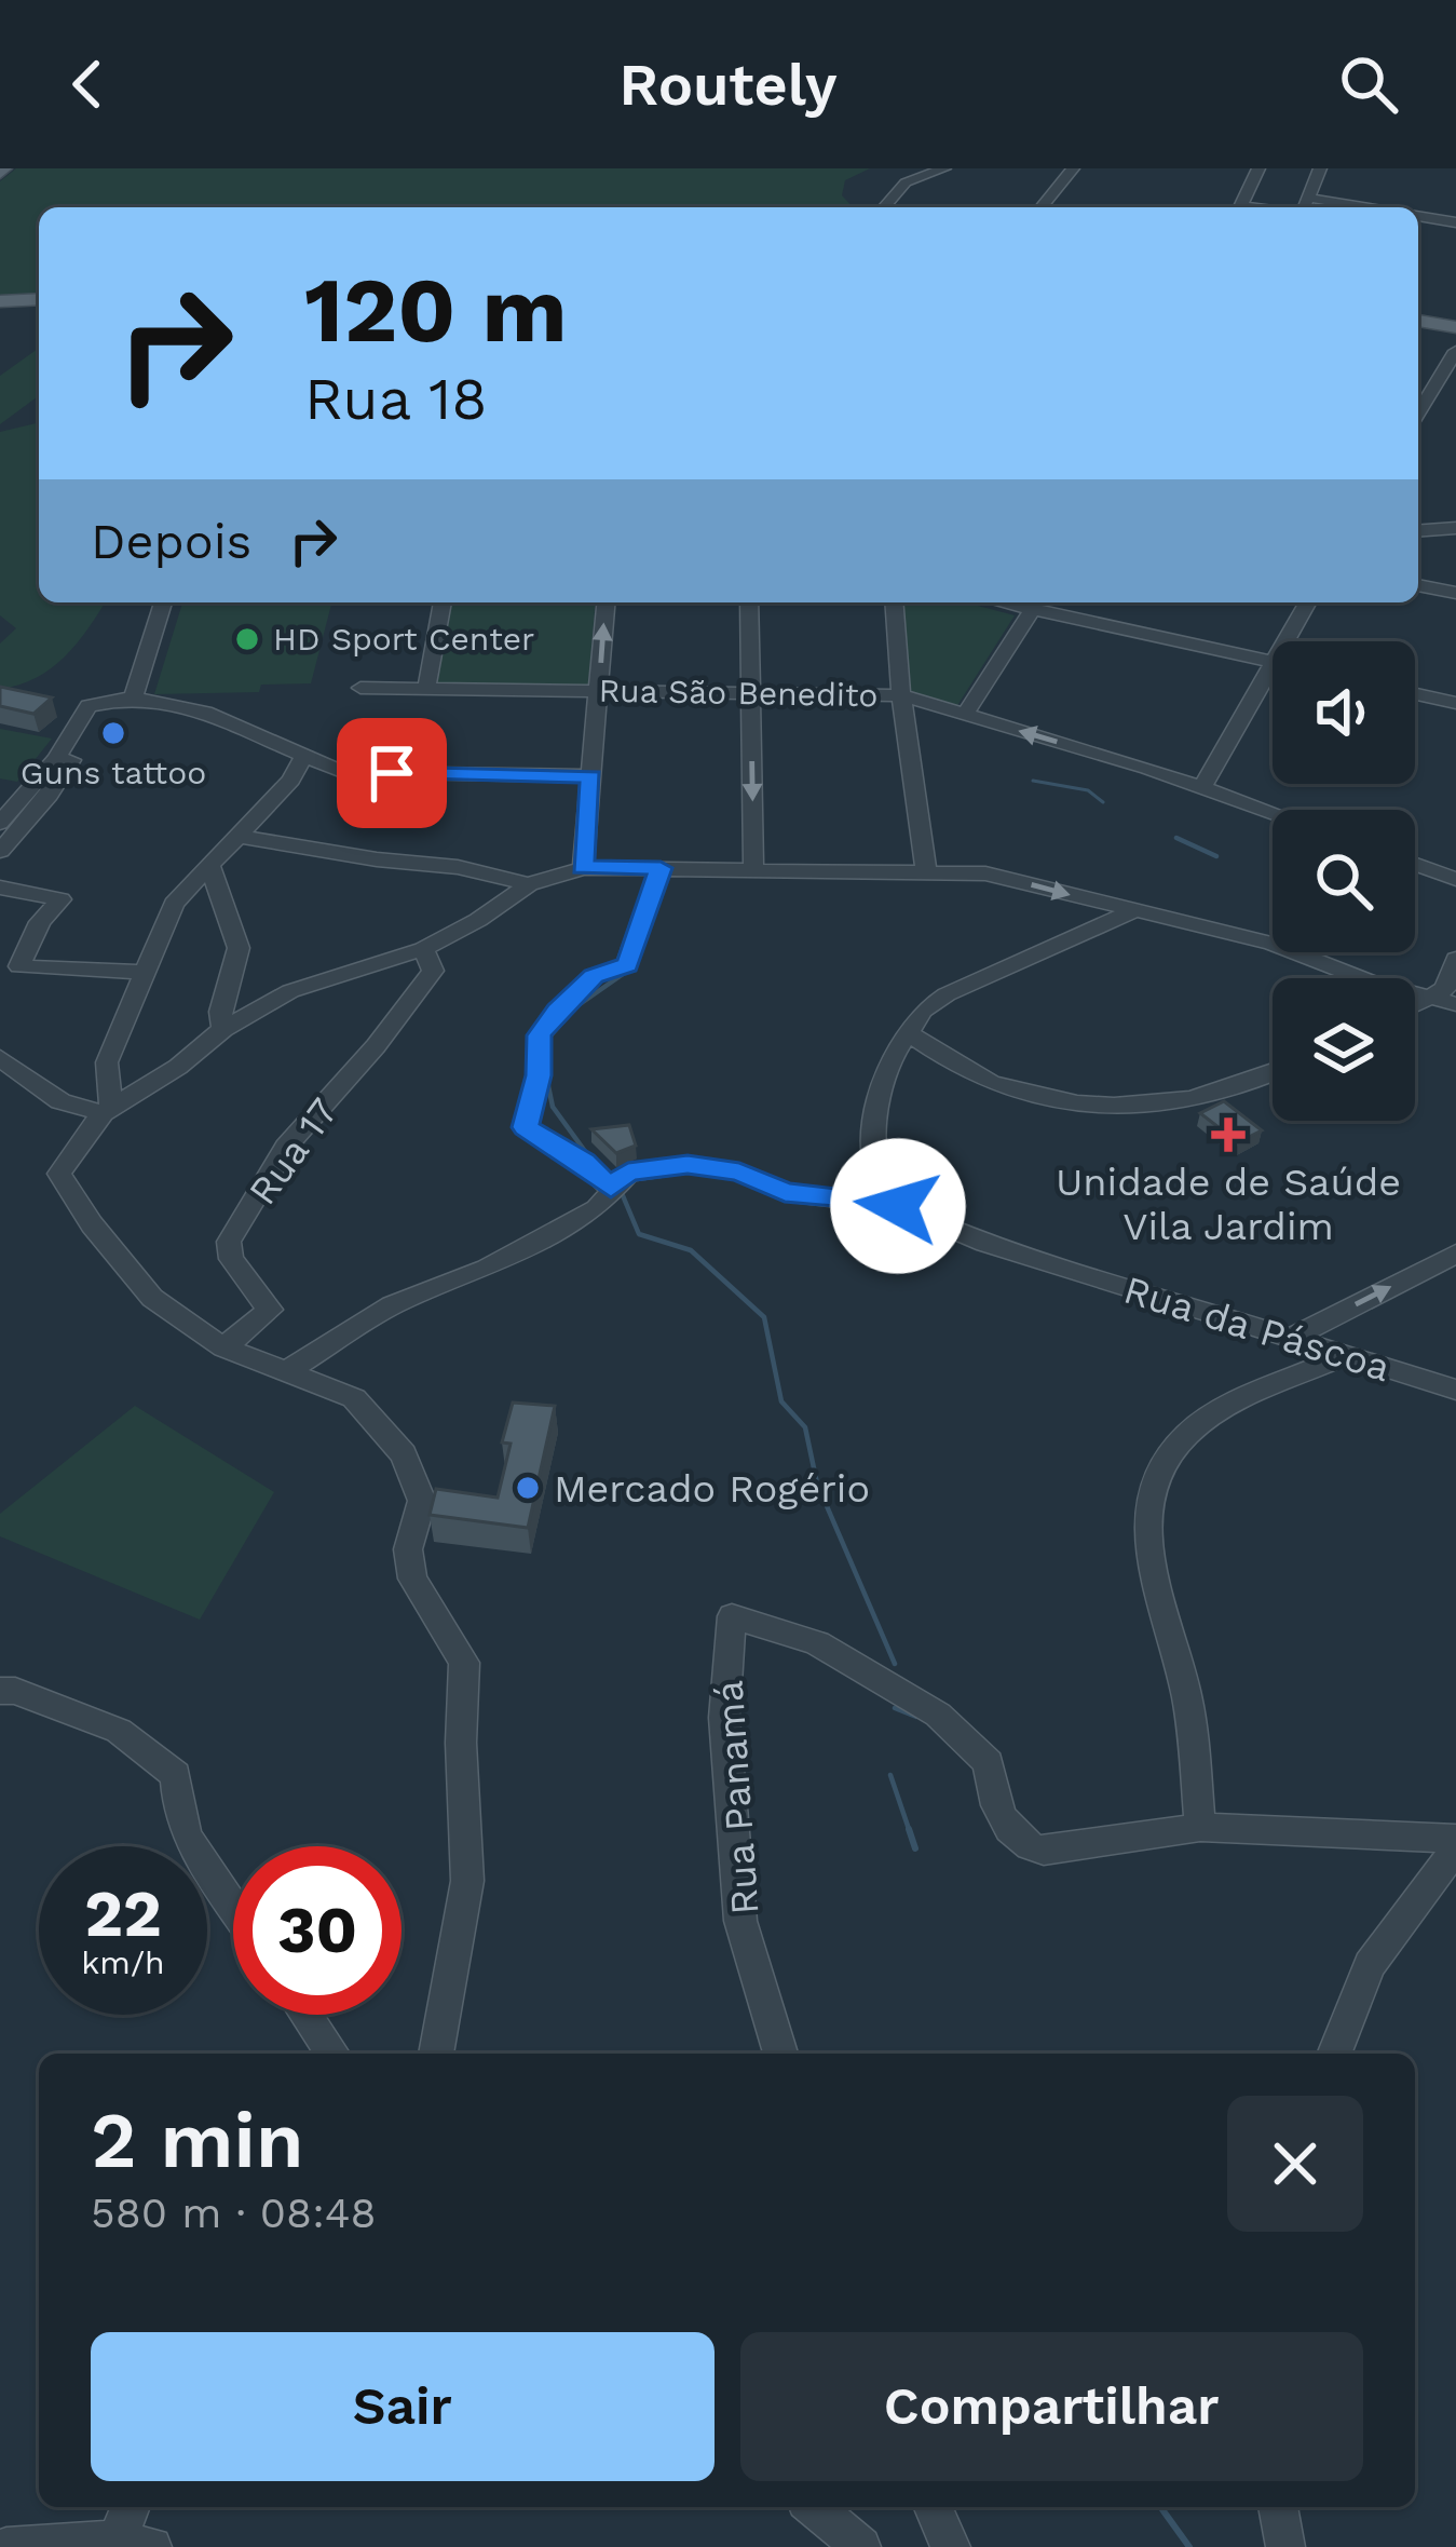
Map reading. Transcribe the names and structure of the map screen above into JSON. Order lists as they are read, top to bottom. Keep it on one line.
{"streets":{"street":["Rua São Benedito","Rua 17","Rua da Páscoa","Rua Panamá"]},"places":{"other":["HD Sport Center","Guns tattoo","Mercado Rogério"],"health":["Unidade de Saúde Vila Jardim"]},"page":{"header":"Routely","turn":["120 m","Rua 18"],"then":"Depois","speed":"22 km/h","limit":"30","heading":["2 min","580 m · 08:48"],"buttons":["Sair","Compartilhar"]}}
